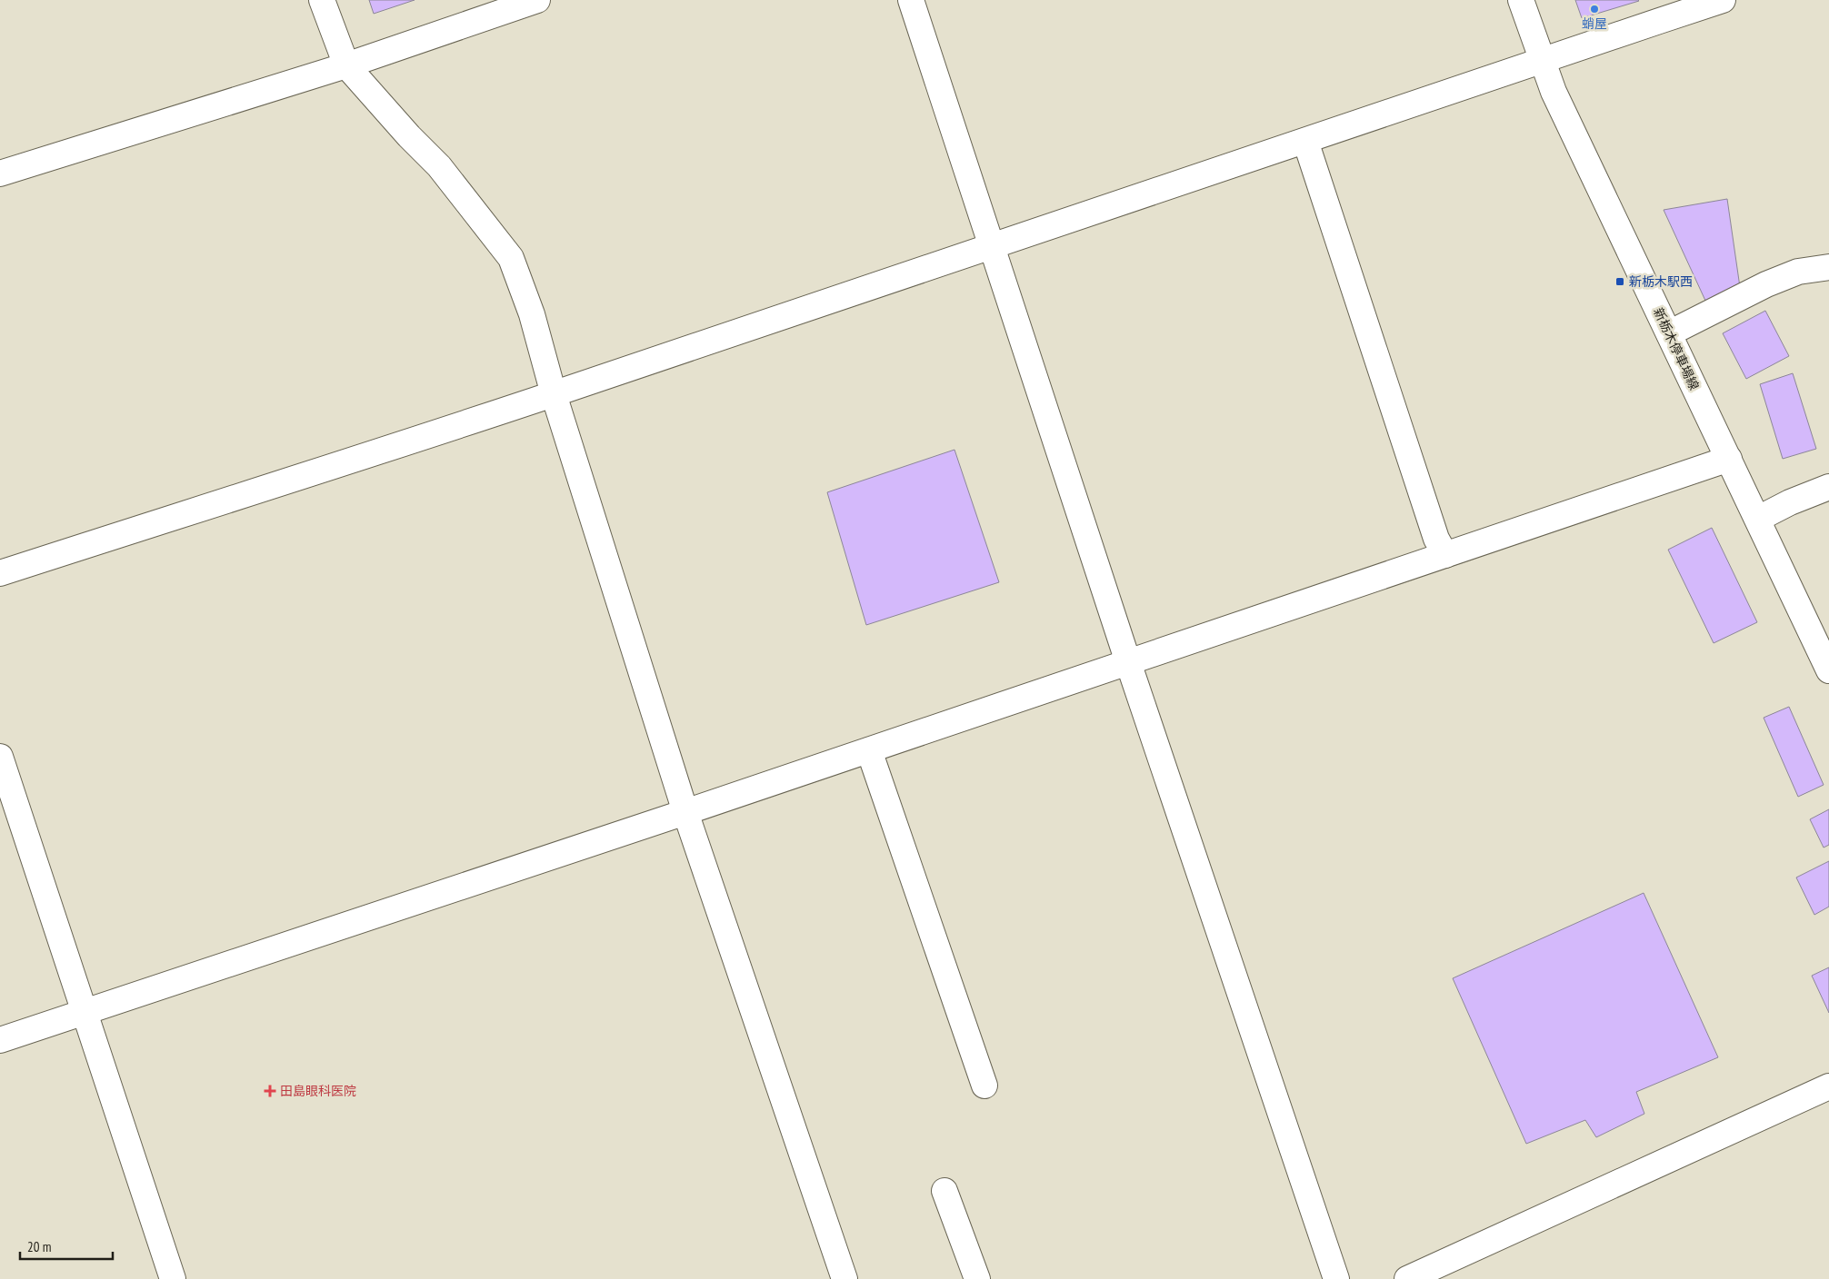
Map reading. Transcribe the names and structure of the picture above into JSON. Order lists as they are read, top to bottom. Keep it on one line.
{"streets":{"street":["新栃木停車場線"]},"places":{"other":["蛸屋"],"transit":["新栃木駅西"],"health":["田島眼科医院"]},"scale_bar":"20 m"}
